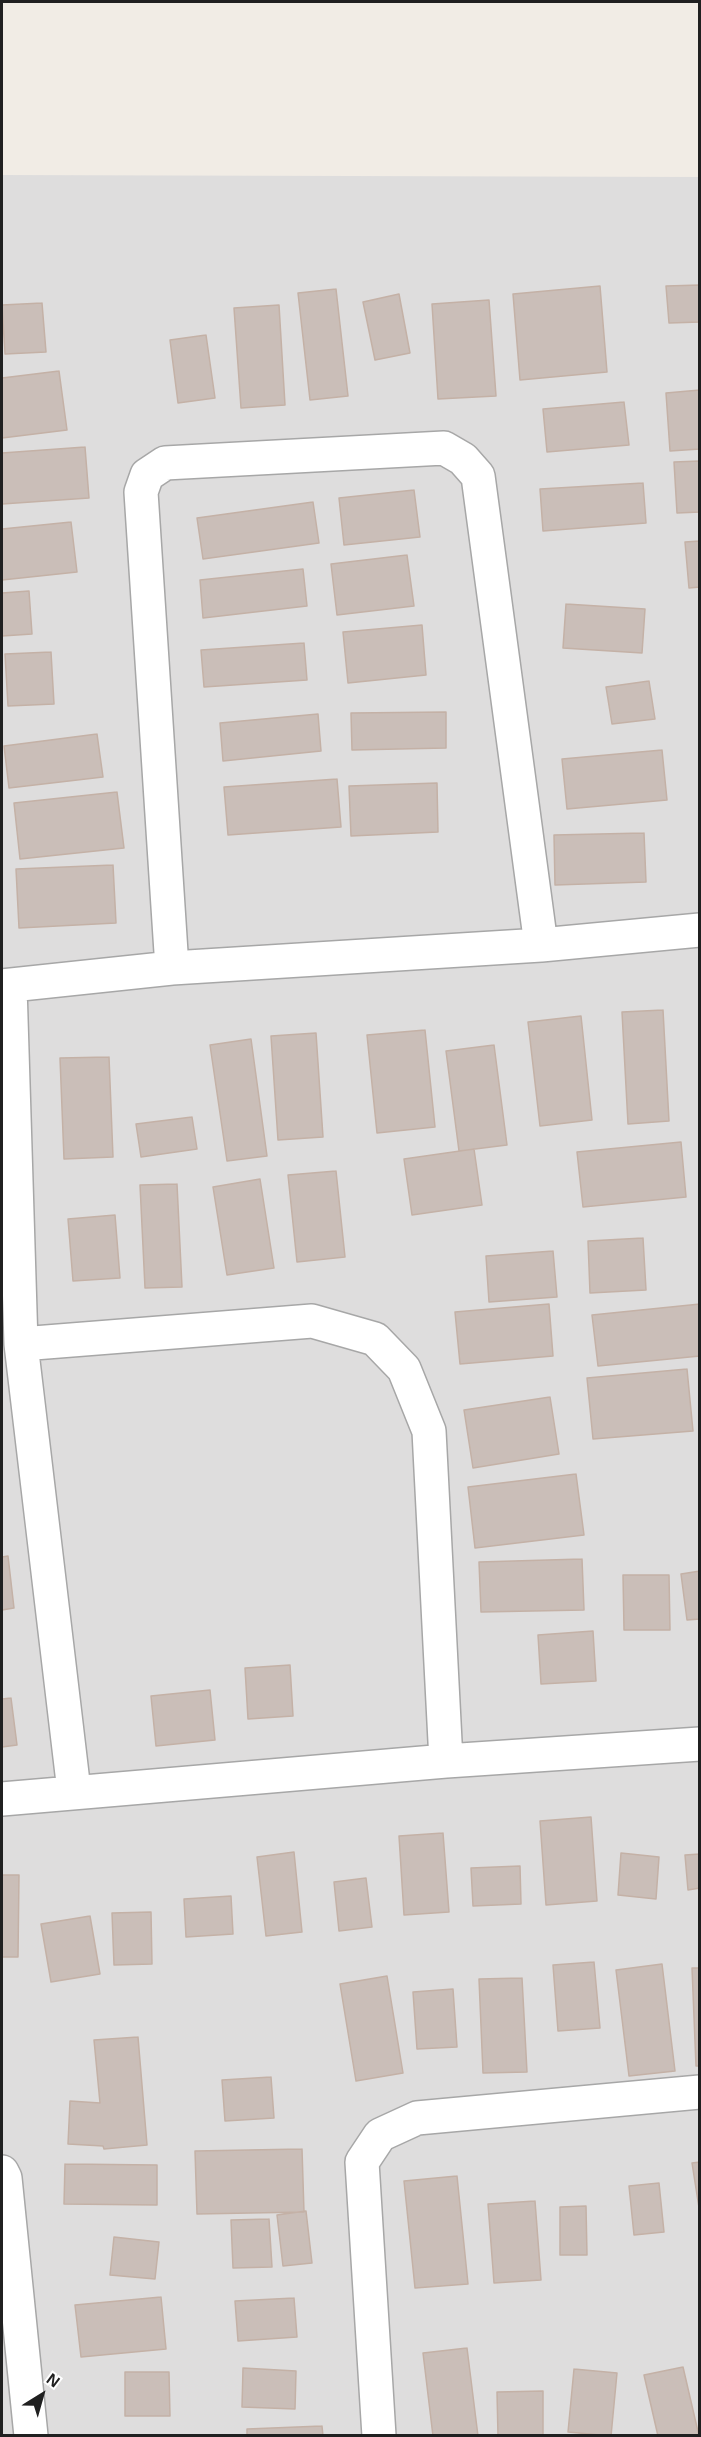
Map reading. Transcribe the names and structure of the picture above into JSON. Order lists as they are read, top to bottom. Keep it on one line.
{"north":"top right"}
